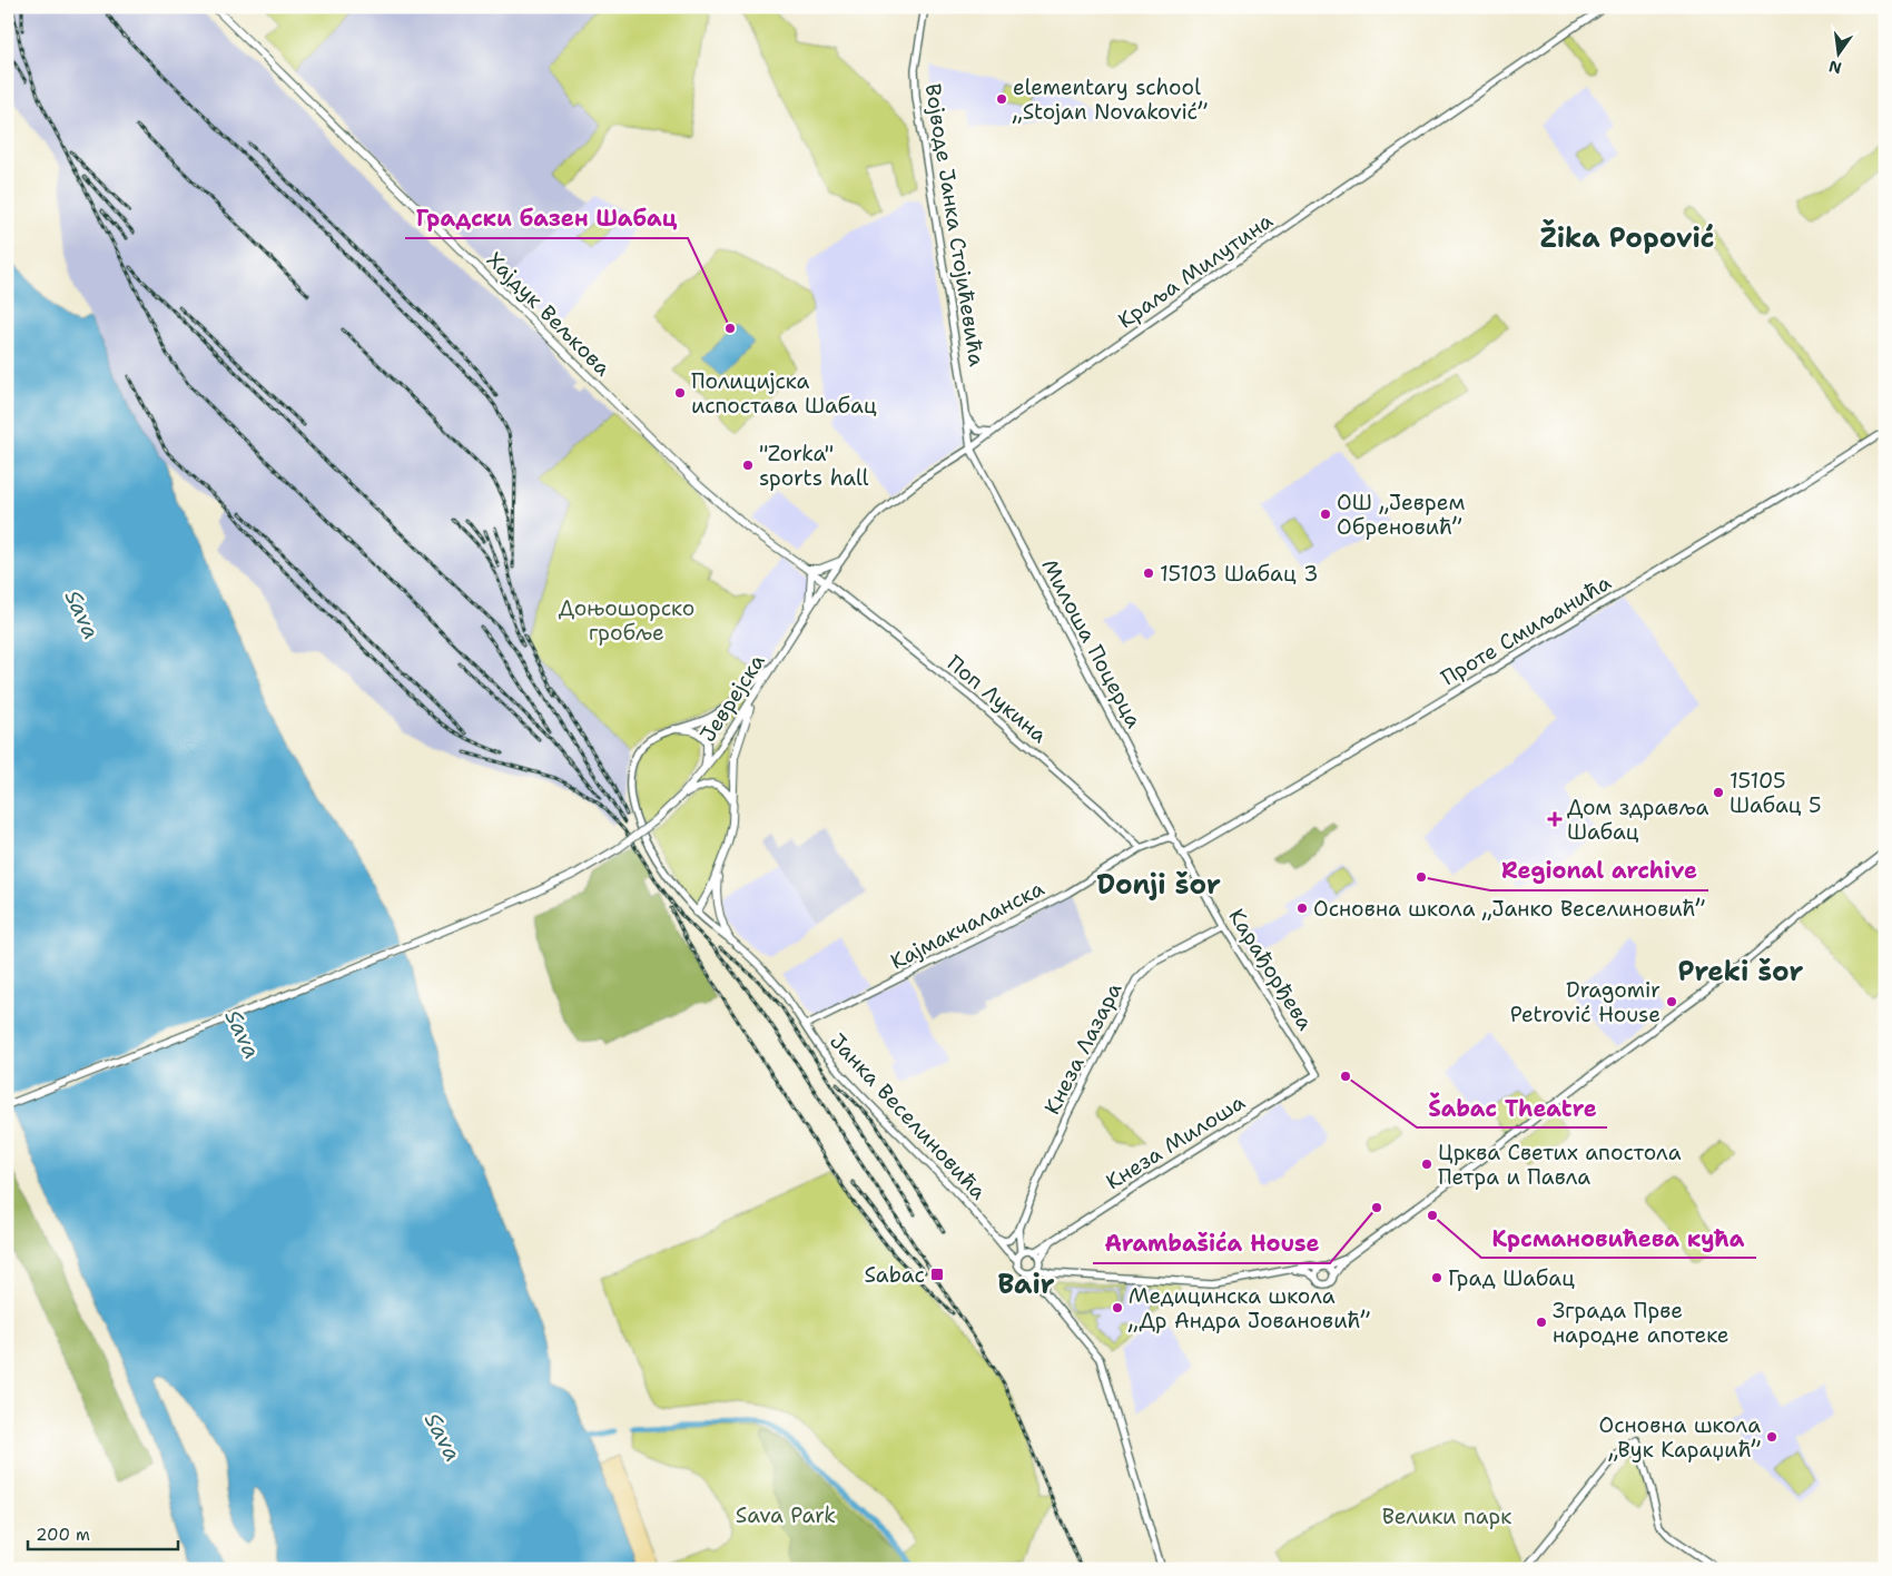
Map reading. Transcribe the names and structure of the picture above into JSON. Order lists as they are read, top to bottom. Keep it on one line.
{"streets":{"main road":["Војводе Јанка Стојићевића","Краља Милутина","Хајдук Вељкова","Проте Смиљанића","Милоша Поцерца","Јеврејска","Поп Лукина","Кајмакчаланска","Карађорђева","Кнеза Лазара","Јанка Веселиновића","Кнеза Милоша"]},"crossings":[["Војводе Јанка Стојићевића","Краља Милутина"],["Војводе Јанка Стојићевића","Милоша Поцерца"],["Краља Милутина","Хајдук Вељкова"],["Краља Милутина","Милоша Поцерца"],["Краља Милутина","Јеврејска"],["Краља Милутина","Поп Лукина"],["Хајдук Вељкова","Јеврејска"],["Хајдук Вељкова","Поп Лукина"],["Проте Смиљанића","Милоша Поцерца"],["Проте Смиљанића","Карађорђева"],["Милоша Поцерца","Кајмакчаланска"],["Милоша Поцерца","Карађорђева"],["Јеврејска","Поп Лукина"],["Јеврејска","Јанка Веселиновића"],["Поп Лукина","Кајмакчаланска"],["Кајмакчаланска","Јанка Веселиновића"],["Карађорђева","Кнеза Лазара"],["Карађорђева","Кнеза Милоша"],["Кнеза Лазара","Јанка Веселиновића"],["Кнеза Лазара","Кнеза Милоша"],["Јанка Веселиновића","Кнеза Милоша"]],"districts":["Žika Popović","Donji šor","Preki šor","Bair"],"water":["Sava"],"parks":["Доњошорско гробље","Sava Park","Велики парк"],"places":{"other":["elementary school „Stojan Novaković”","Градски базен Шабац","Полицијска испостава Шабац","\"Zorka\" sports hall","ОШ „Јеврем Обреновић”","15103 Шабац 3","15105 Шабац 5","Regional archive","Основна школа „Јанко Веселиновић”","Dragomir Petrović House","Šabac Theatre","Црква Светих апостола Петра и Павла","Arambašića House","Крсмановићева кућа","Град Шабац","Медицинска школа „Др Андра Јовановић”","Зграда Прве народне апотеке","Основна школа „Вук Караџић”"],"health":["Дом здравља Шабац"],"transit":["Sabac"]},"scale_bar":"200 m","north":"bottom"}
